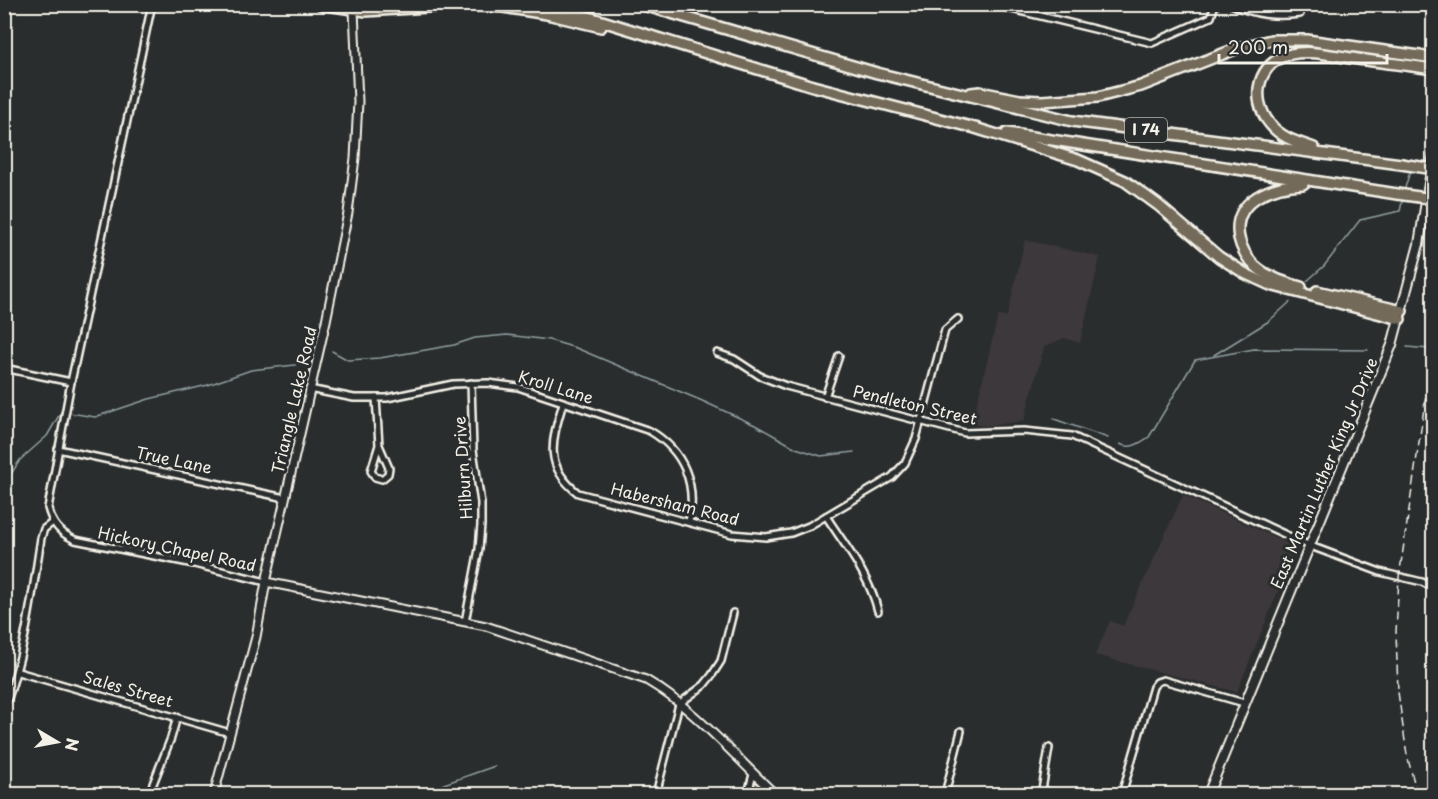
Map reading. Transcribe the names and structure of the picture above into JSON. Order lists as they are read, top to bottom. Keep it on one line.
{"streets":{"highway":["I 74"],"main road":["East Martin Luther King Jr Drive"],"street":["Kroll Lane","Triangle Lake Road","Pendleton Street","True Lane","Hilburn Drive","Habersham Road","Hickory Chapel Road","Sales Street"]},"crossings":[["Kroll Lane","Triangle Lake Road"],["Kroll Lane","Hilburn Drive"],["Kroll Lane","Habersham Road"],["Triangle Lake Road","True Lane"],["Triangle Lake Road","Hickory Chapel Road"],["Triangle Lake Road","Sales Street"],["Pendleton Street","East Martin Luther King Jr Drive"],["Pendleton Street","Habersham Road"],["Hilburn Drive","Hickory Chapel Road"]],"scale_bar":"200 m","north":"right"}
